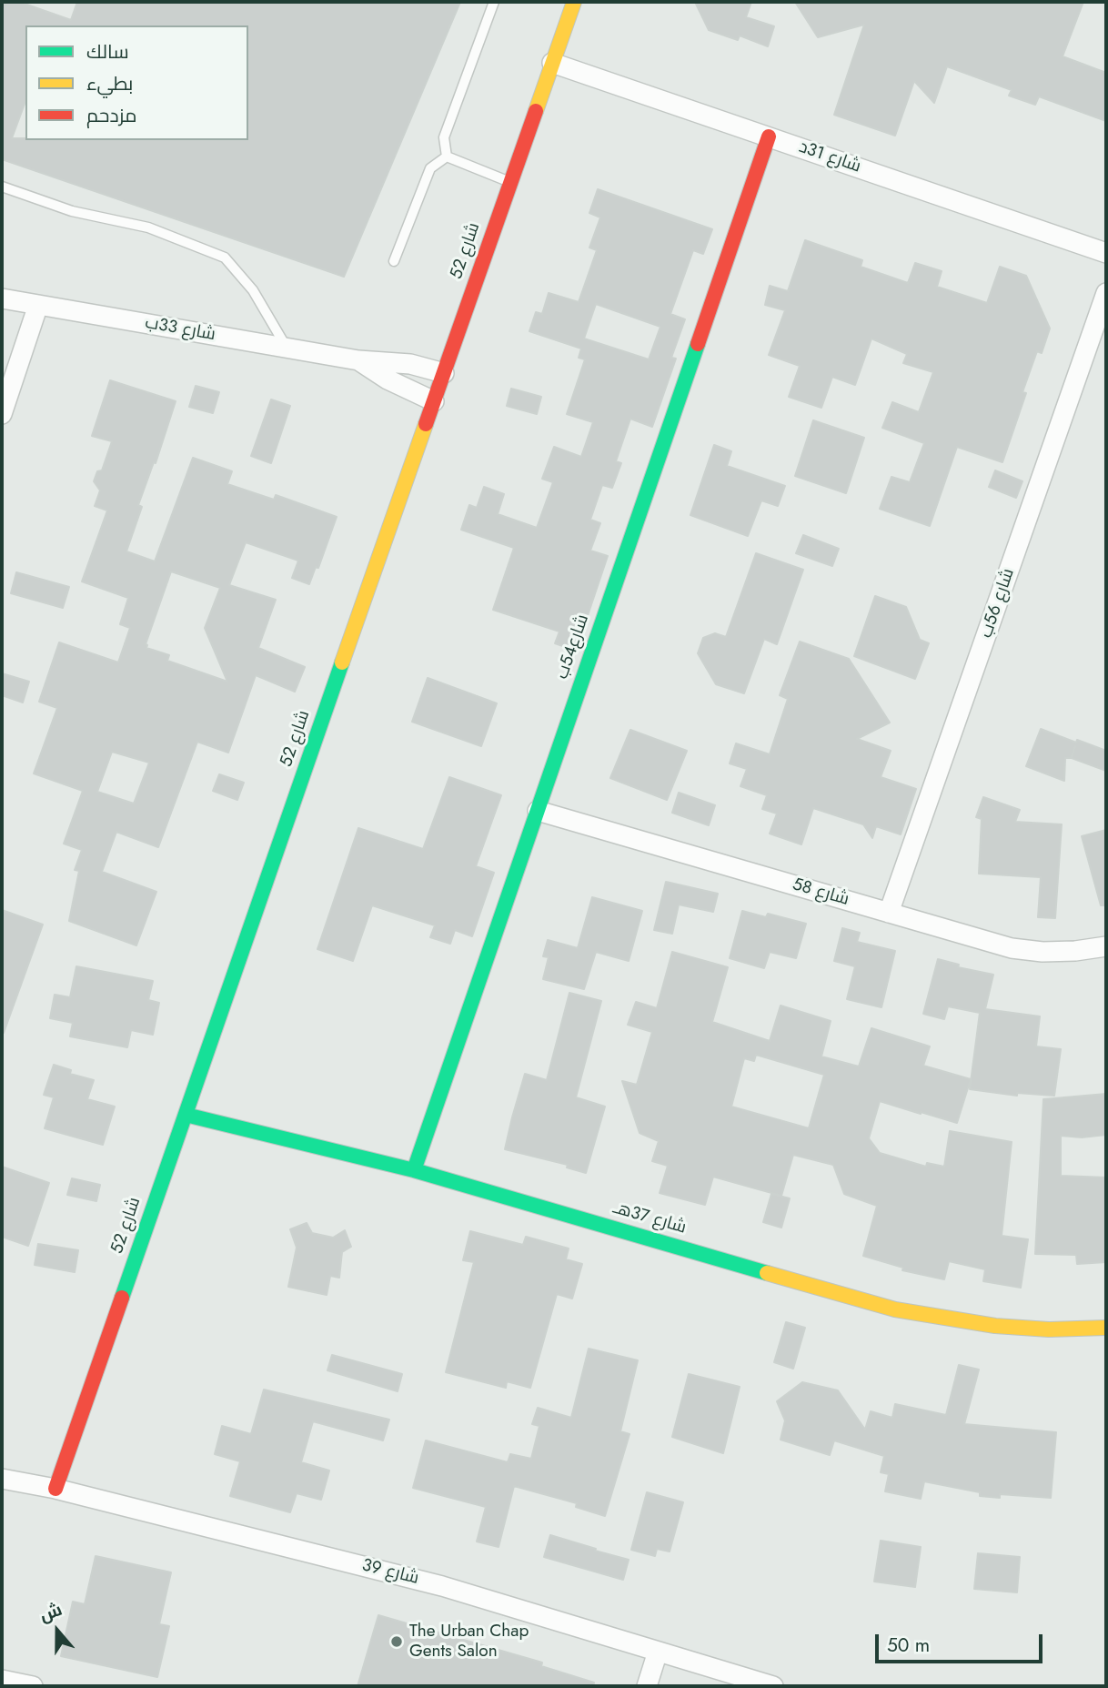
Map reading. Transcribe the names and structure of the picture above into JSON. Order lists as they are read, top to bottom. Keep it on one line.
{"streets":{"street":["شارع 31د","شارع 52","شارع 33ب","شارع 56ب","شارع54ب","شارع 58","شارع 37هـ","شارع 39"]},"crossings":[["شارع 31د","شارع 52"],["شارع 31د","شارع54ب"],["شارع 52","شارع 33ب"],["شارع 52","شارع 37هـ"],["شارع 52","شارع 39"],["شارع 56ب","شارع 58"],["شارع54ب","شارع 58"],["شارع54ب","شارع 37هـ"]],"places":["The Urban Chap Gents Salon"],"legend":["سالك","بطيء","مزدحم"],"scale_bar":"50 m","north":"top"}
